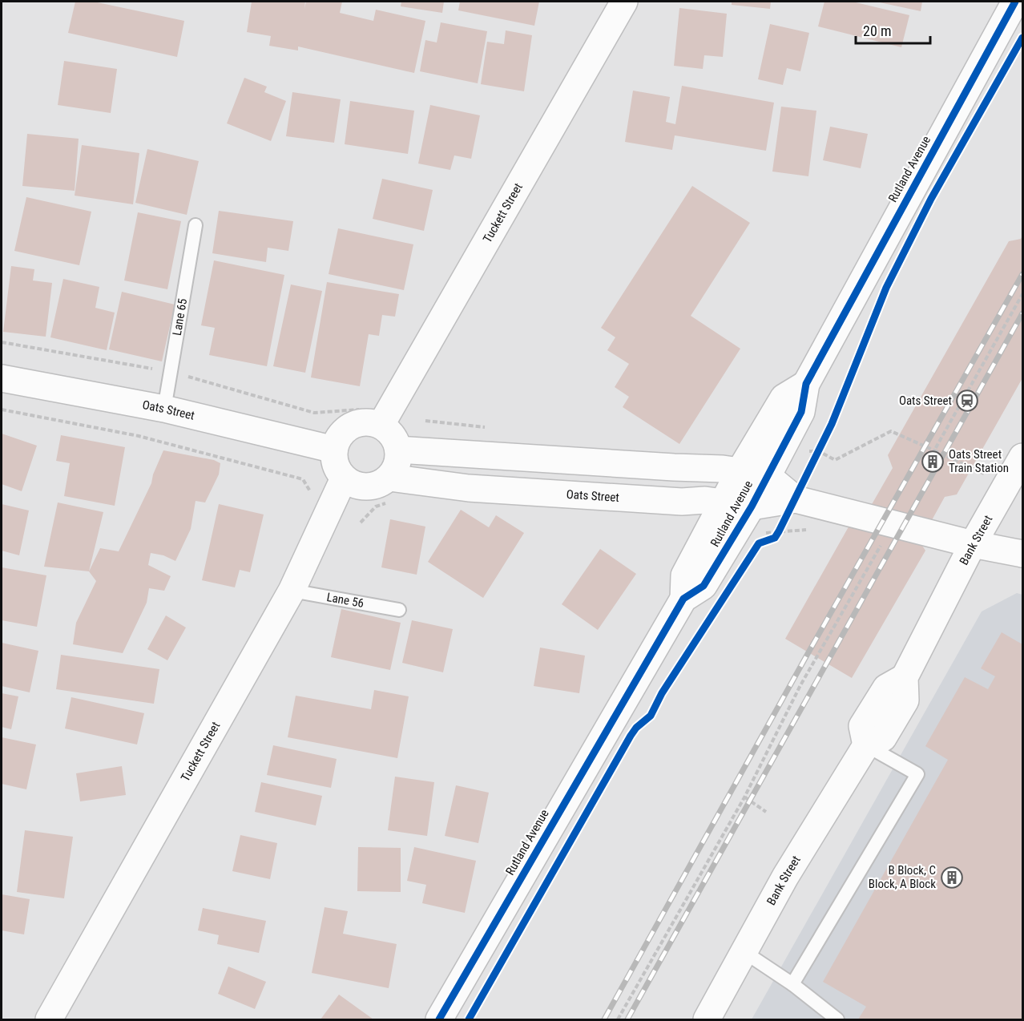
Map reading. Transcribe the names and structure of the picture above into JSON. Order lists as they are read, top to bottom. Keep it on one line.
{"streets":{"street":["Rutland Avenue","Tuckett Street","Oats Street","Bank Street"],"lane":["Lane 65","Lane 56"]},"crossings":[["Rutland Avenue","Oats Street"],["Tuckett Street","Oats Street"],["Tuckett Street","Lane 56"],["Lane 65","Oats Street"],["Oats Street","Bank Street"]],"places":{"station":["Oats Street"],"building":["Oats Street Train Station","B Block, C Block, A Block"]},"scale_bar":"20 m"}
